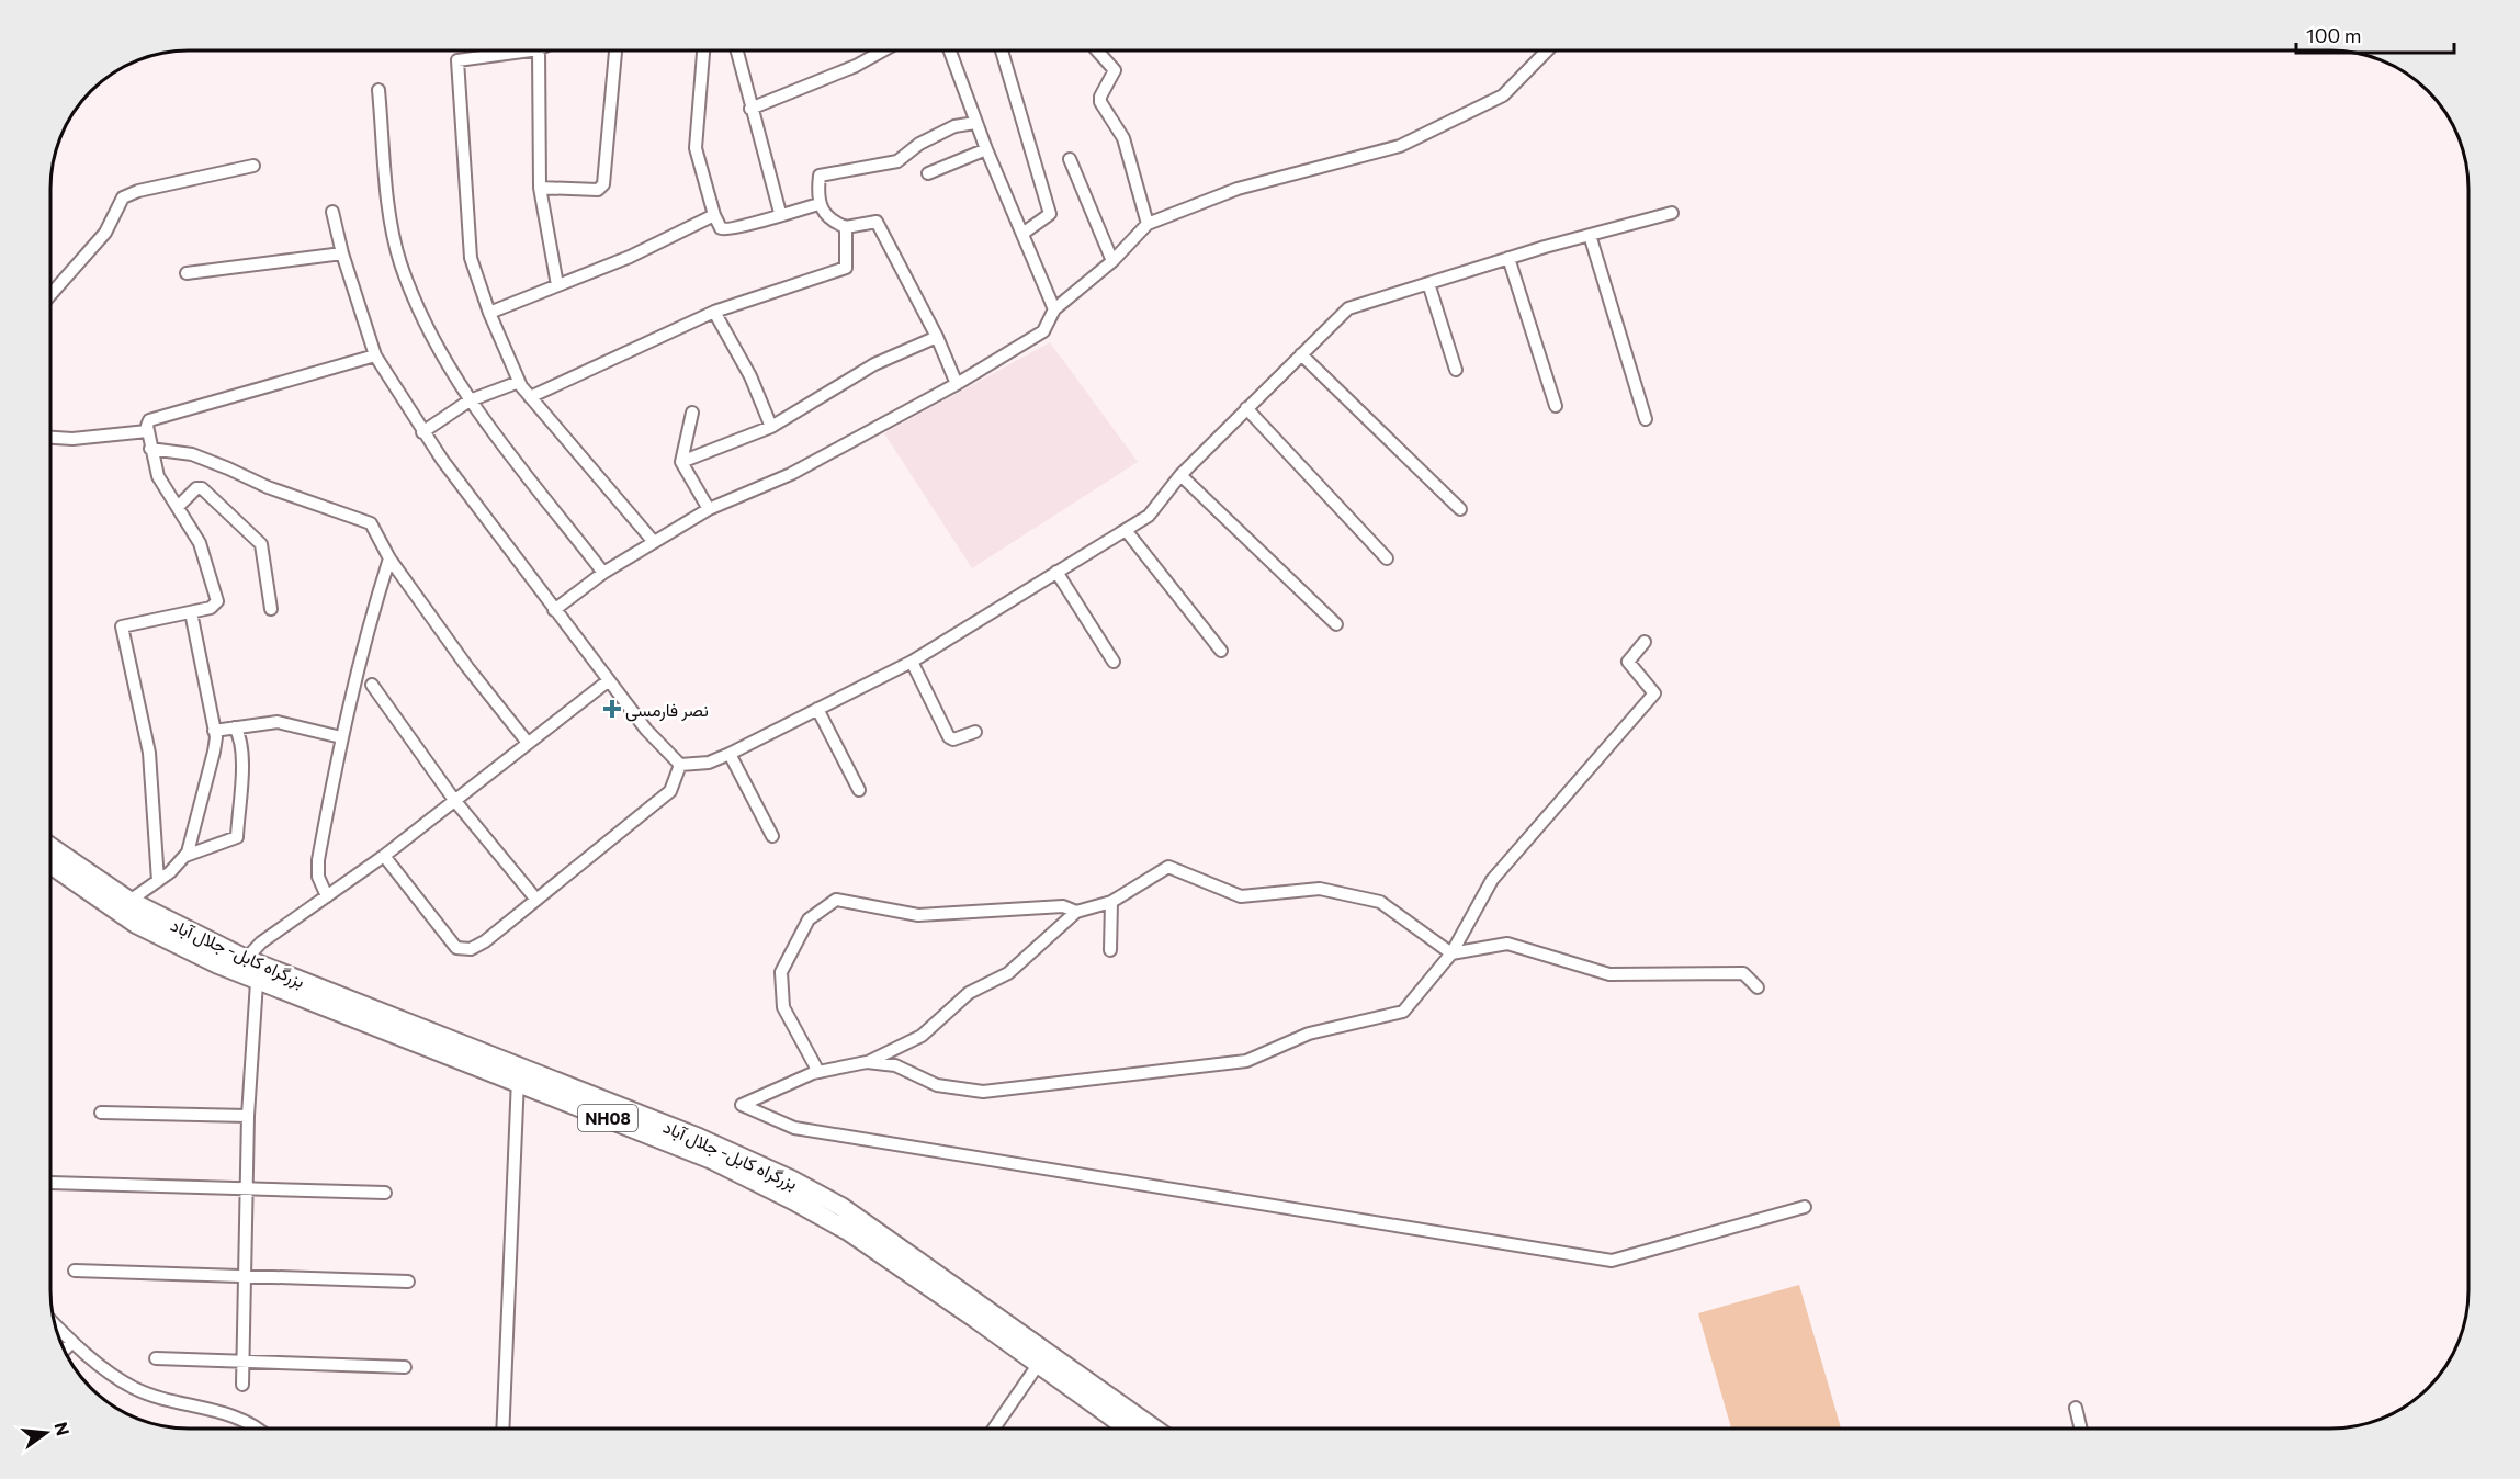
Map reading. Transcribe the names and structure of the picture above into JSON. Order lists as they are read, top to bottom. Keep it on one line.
{"streets":{"highway":["بزرگراه کابل- جلال آباد","NH08"]},"places":{"health":["نصر فارمسی"]},"scale_bar":"100 m","north":"right"}
